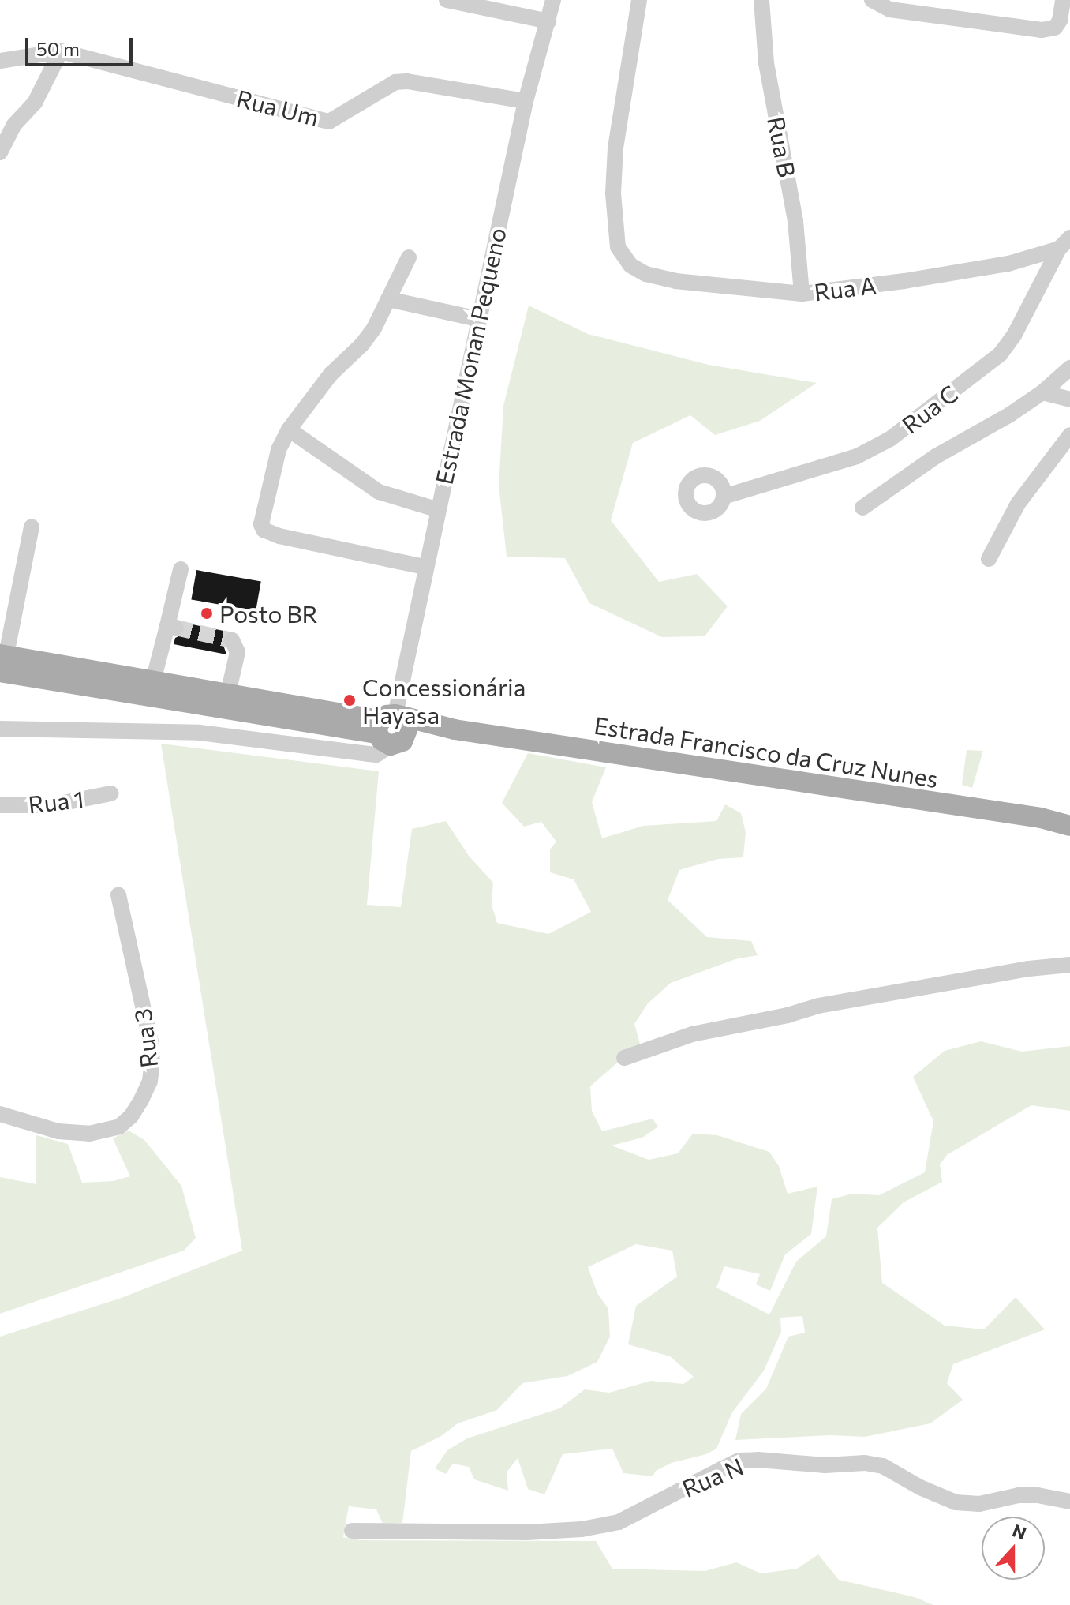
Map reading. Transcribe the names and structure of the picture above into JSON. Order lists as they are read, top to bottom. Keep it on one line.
{"streets":{"main road":["Estrada Francisco da Cruz Nunes"],"street":["Rua Um","Rua B","Rua A","Estrada Monan Pequeno","Rua C","Rua 1","Rua 3","Rua N"]},"crossings":[["Rua Um","Estrada Monan Pequeno"],["Rua B","Rua A"],["Rua A","Rua C"],["Estrada Monan Pequeno","Estrada Francisco da Cruz Nunes"]],"places":["Posto BR","Concessionária Hayasa"],"scale_bar":"50 m","north":"top"}
